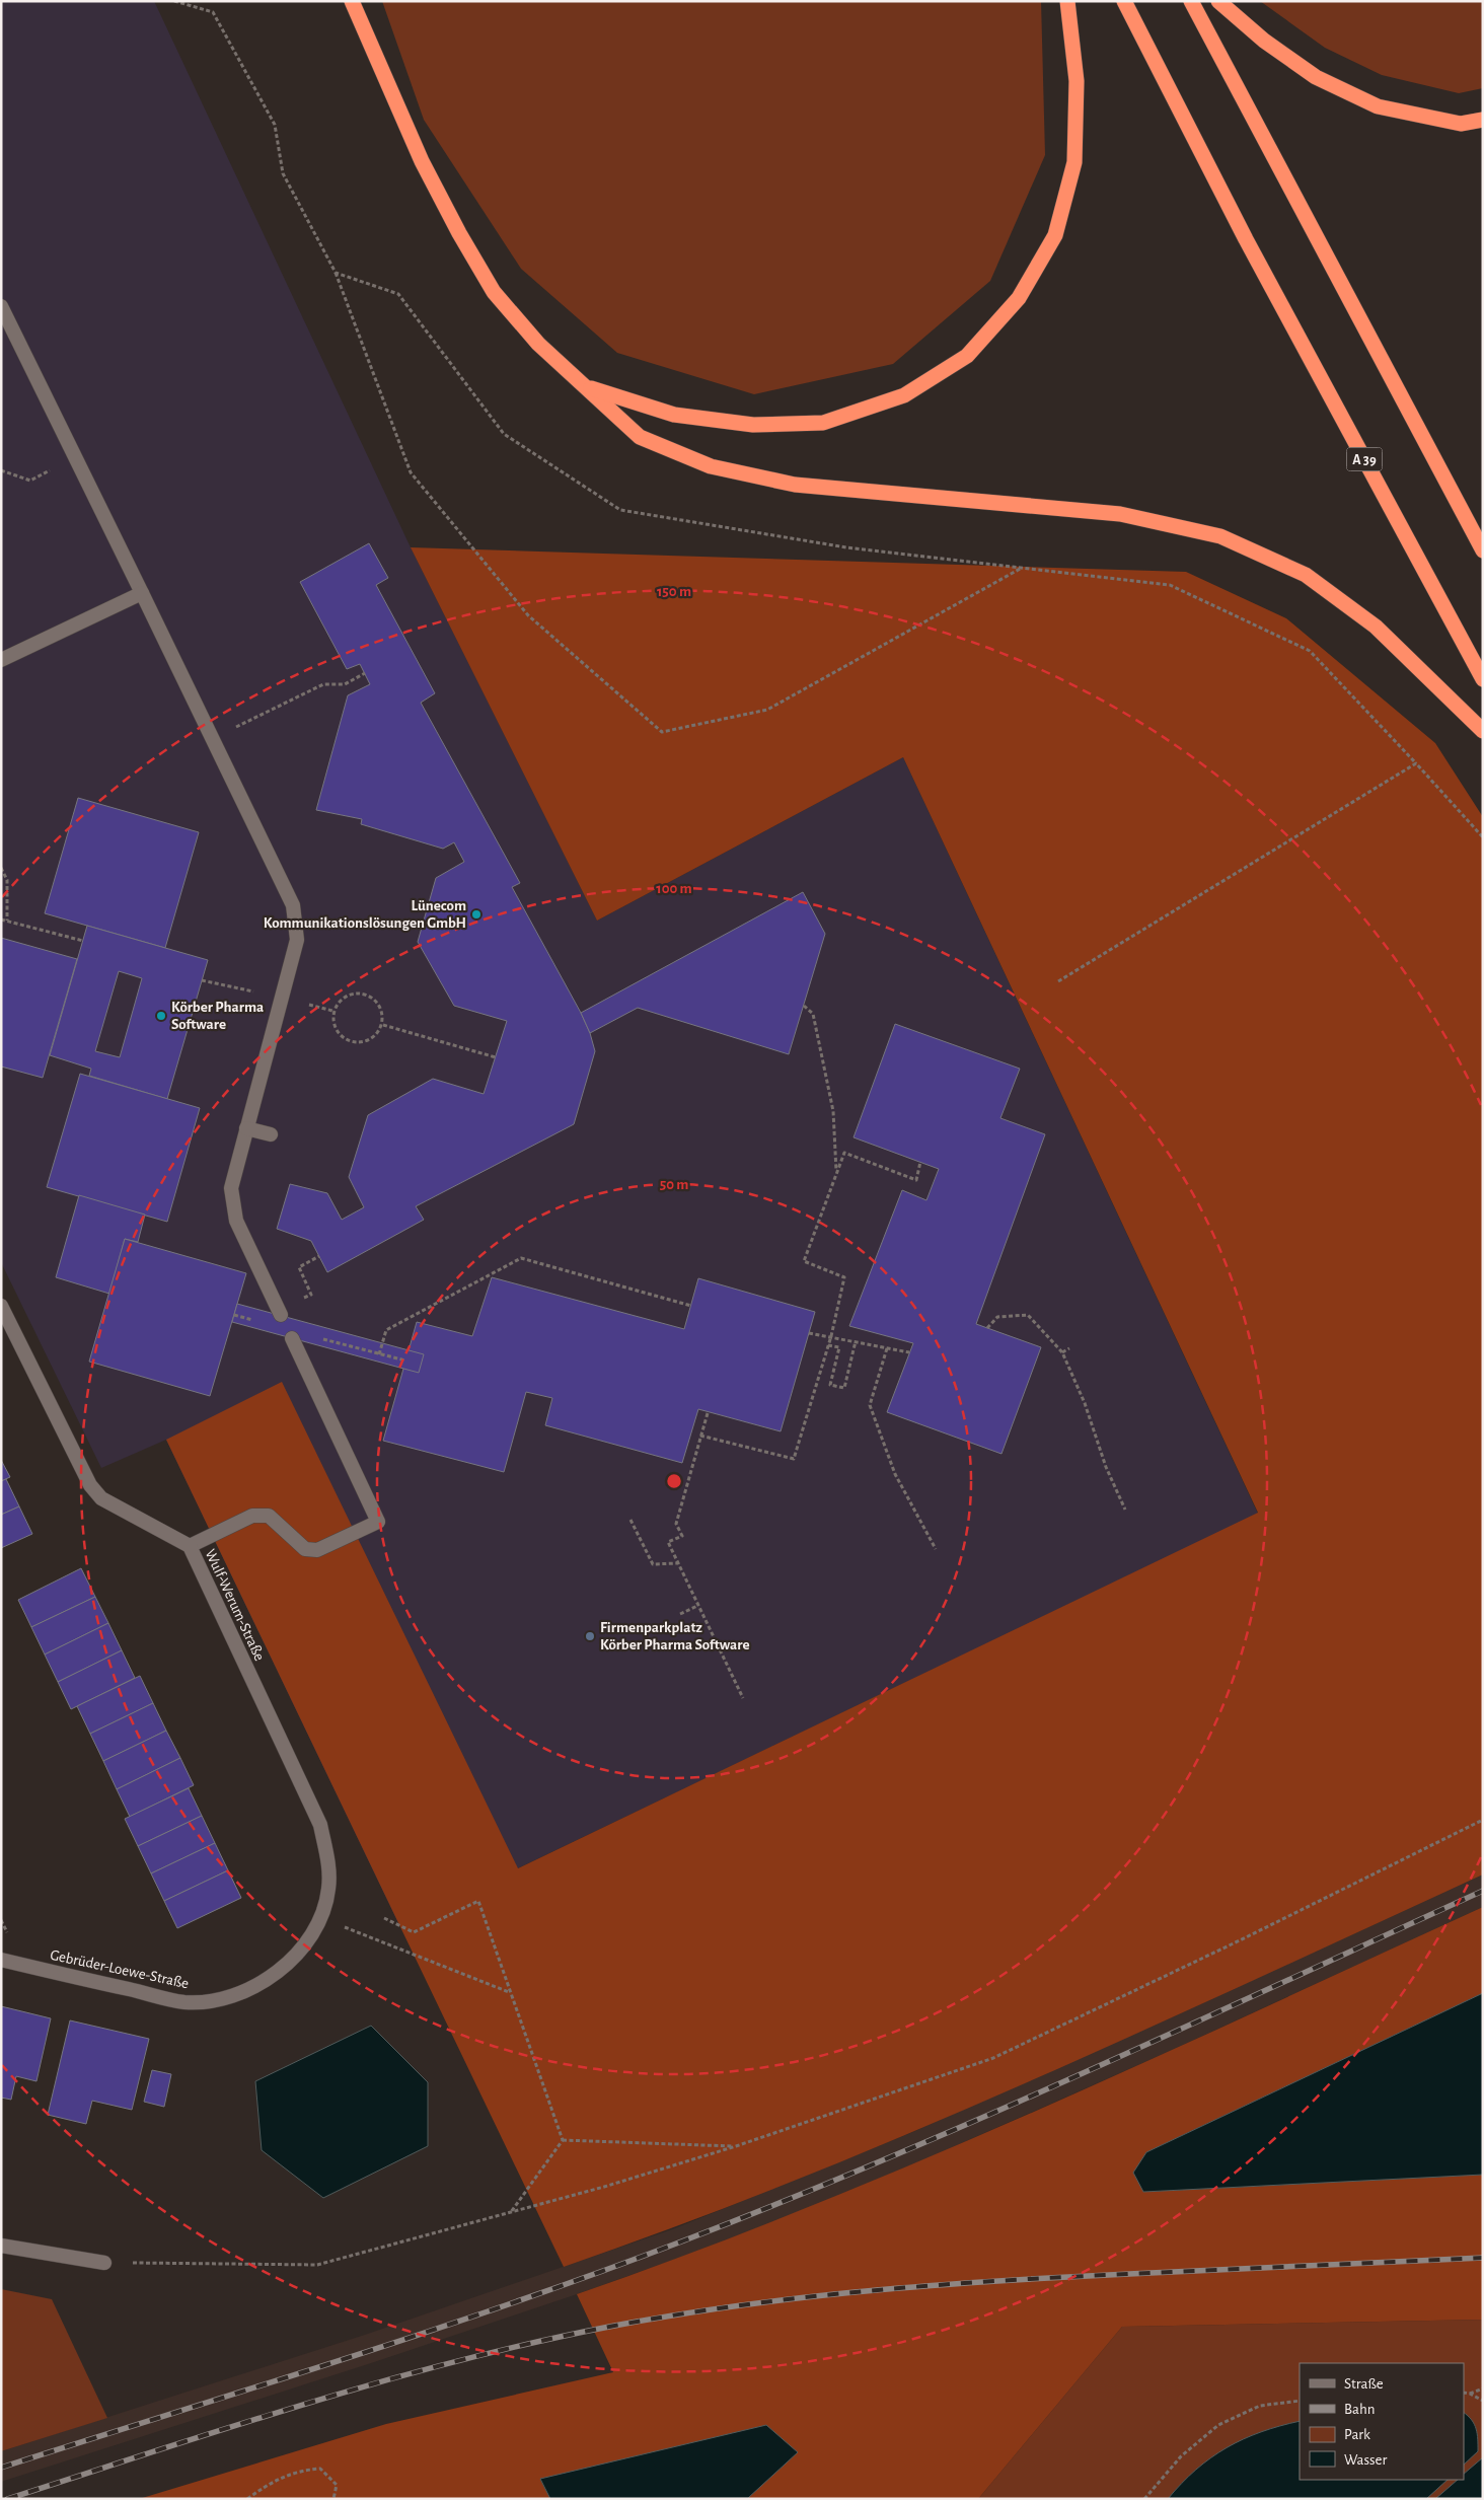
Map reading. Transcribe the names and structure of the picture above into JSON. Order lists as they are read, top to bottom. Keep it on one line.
{"streets":{"highway":["A 39"],"street":["Wulf-Werum-Straße","Gebrüder-Loewe-Straße"]},"crossings":[["Wulf-Werum-Straße","Gebrüder-Loewe-Straße"]],"places":["Lünecom Kommunikationslösungen GmbH","Körber Pharma Software","Firmenparkplatz Körber Pharma Software"],"legend":["Straße","Bahn","Park","Wasser"],"rings":["150 m","100 m","50 m"]}
